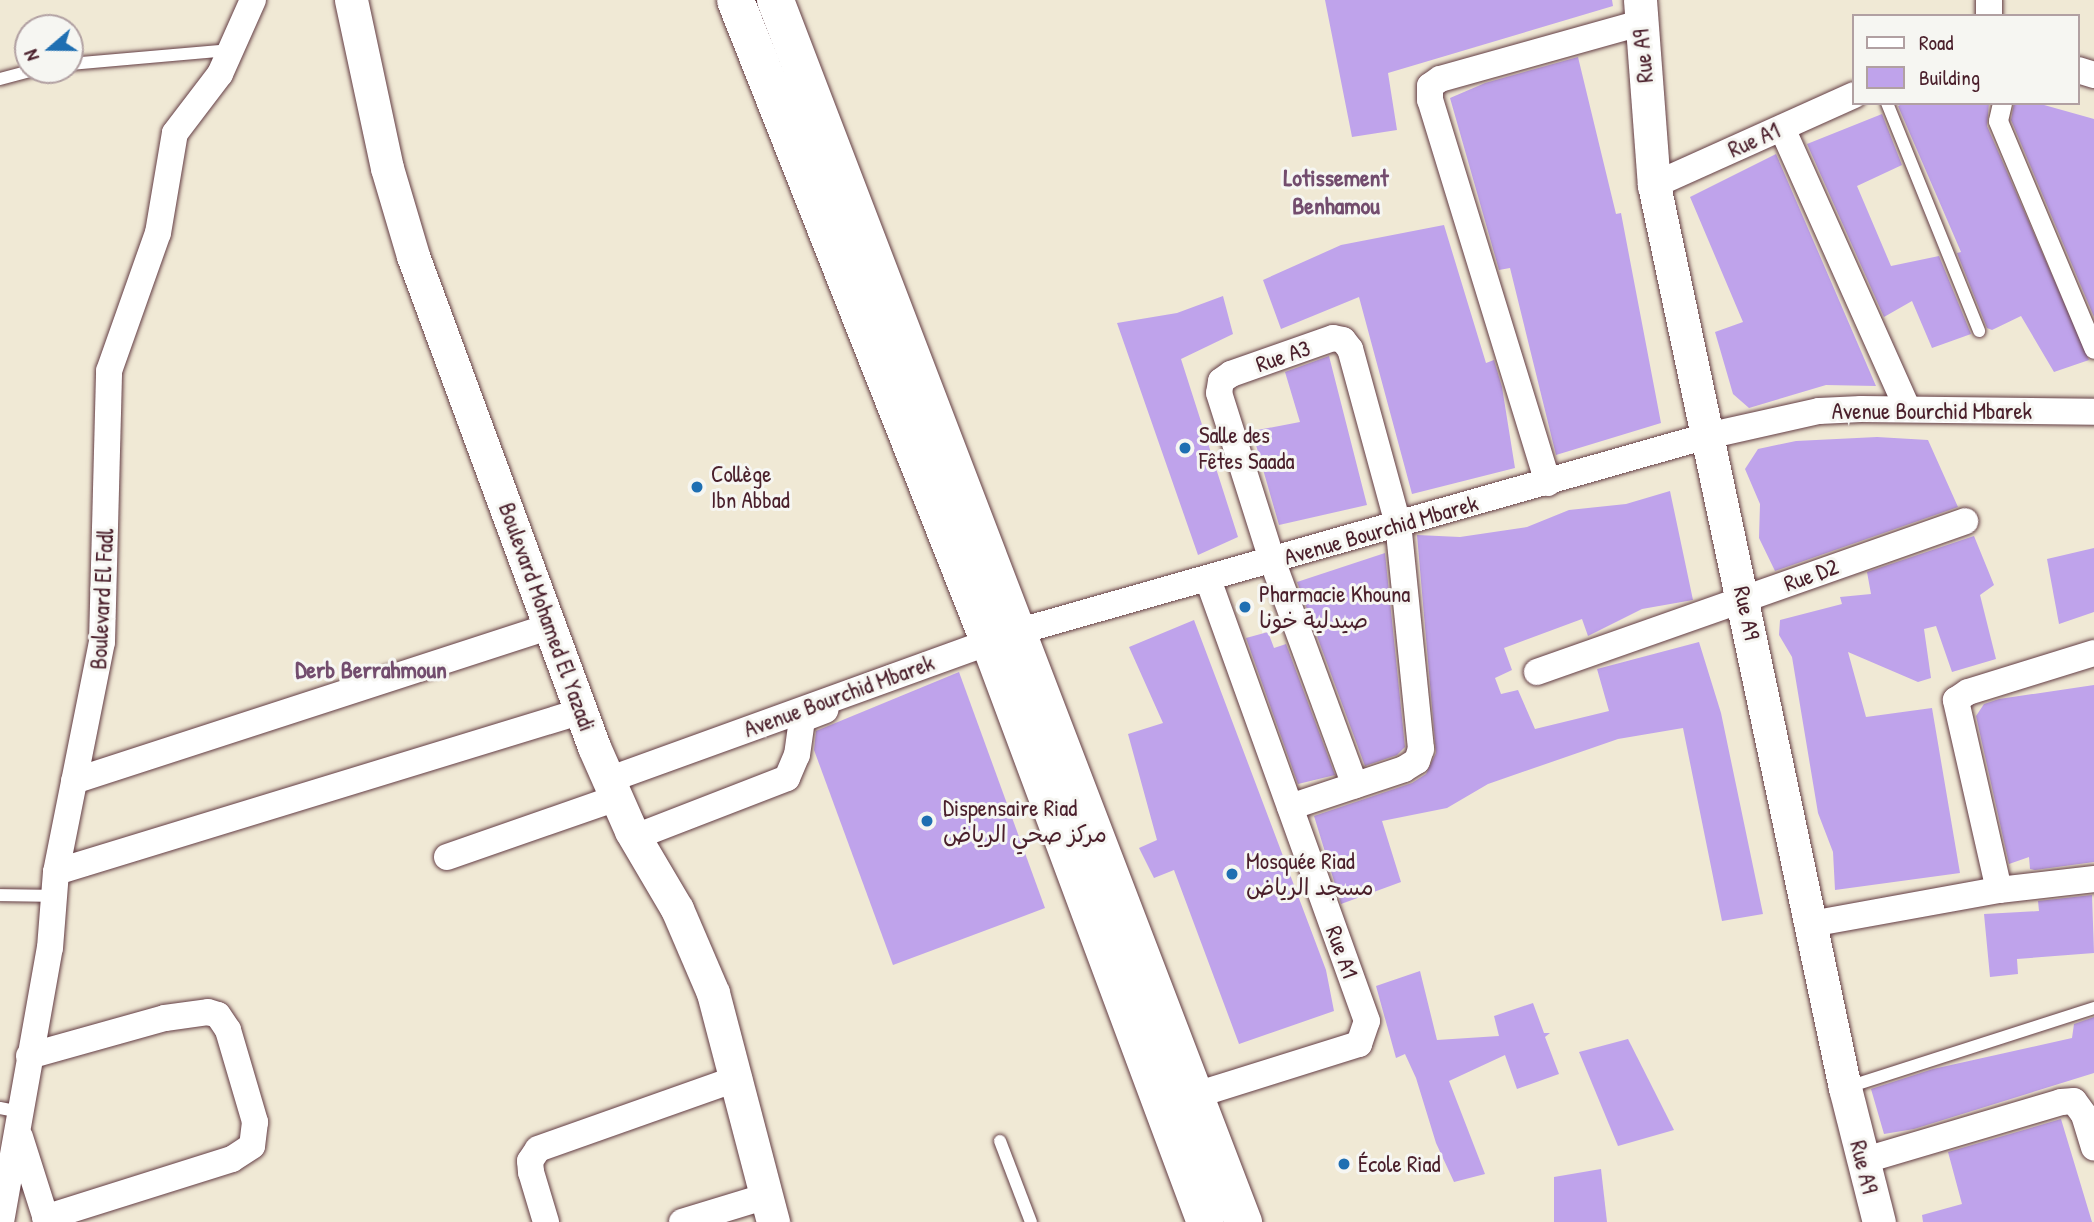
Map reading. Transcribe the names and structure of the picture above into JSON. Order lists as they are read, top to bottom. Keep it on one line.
{"streets":{"street":["Rue A9","Rue A1","Rue A3","Avenue Bourchid Mbarek","Rue D2","Boulevard El Fadl","Boulevard Mohamed El Yazadi"]},"crossings":[["Rue A9","Rue A1"],["Rue A9","Avenue Bourchid Mbarek"],["Rue A9","Rue D2"],["Rue A1","Avenue Bourchid Mbarek"],["Rue A3","Avenue Bourchid Mbarek"],["Avenue Bourchid Mbarek","Boulevard Mohamed El Yazadi"]],"districts":["Lotissement Benhamou","Derb Berrahmoun"],"places":["Salle des Fêtes Saada","Collège Ibn Abbad","Pharmacie Khouna صيدلية خونا","Dispensaire Riad مركز صحي الرياض","Mosquée Riad مسجد الرياض","École Riad"],"legend":["Road","Building"],"north":"left"}
